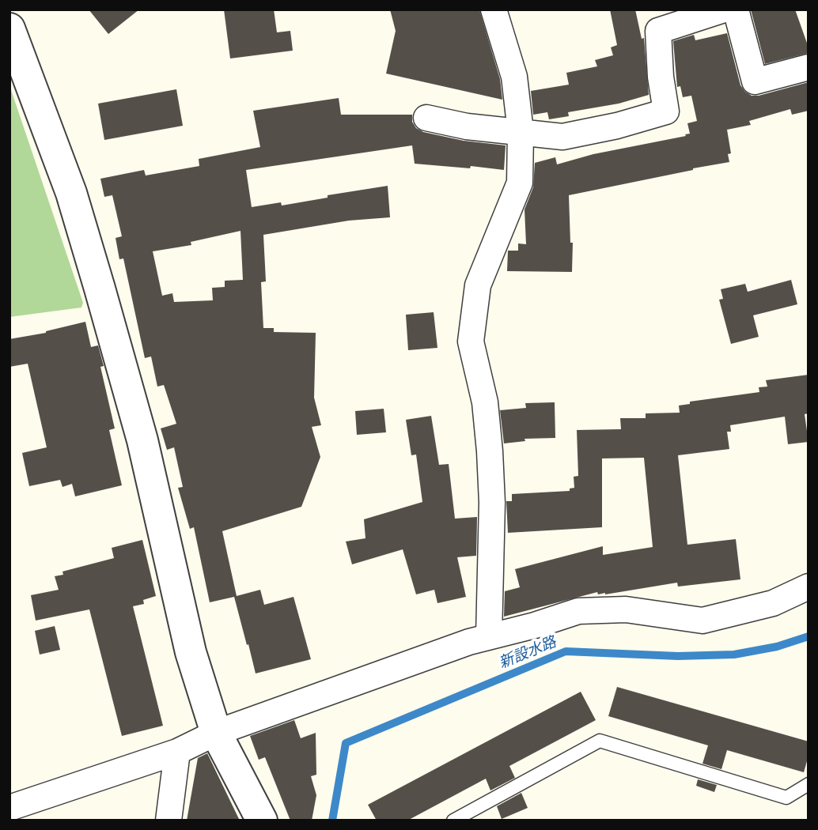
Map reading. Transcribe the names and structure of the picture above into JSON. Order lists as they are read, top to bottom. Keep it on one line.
{"water":["新設水路"]}
